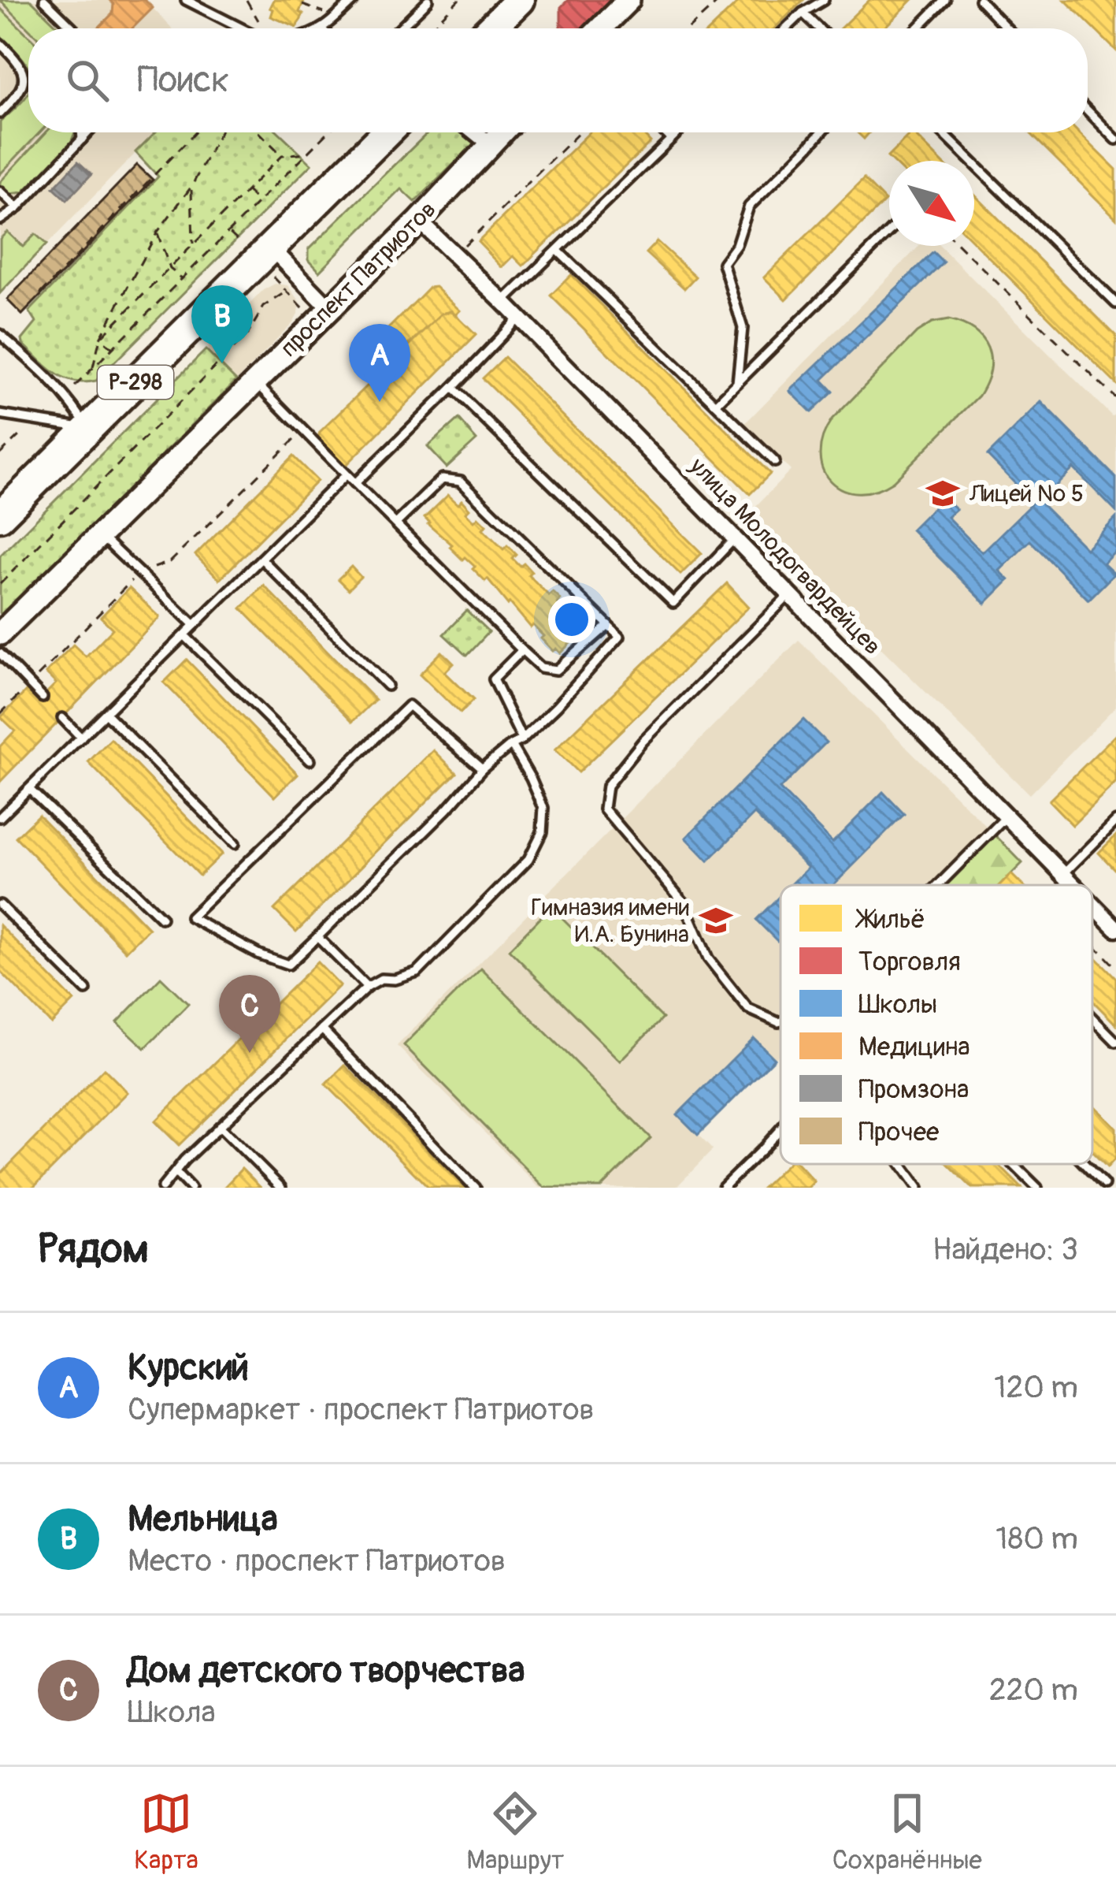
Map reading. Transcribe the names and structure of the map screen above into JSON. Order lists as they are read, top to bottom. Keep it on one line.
{"streets":{"highway":["Р-298"],"street":["проспект Патриотов","улица Молодогвардейцев"]},"crossings":[["проспект Патриотов","улица Молодогвардейцев"]],"places":{"school or university":["Лицей № 5","Гимназия имени И.А. Бунина"]},"legend":["Жильё","Торговля","Школы","Медицина","Промзона","Прочее"],"north":"bottom right","page":{"search":"Поиск","pins":["B","A","C"],"heading":["Рядом","Найдено: 3"],"list":[{"mark":"A","name":"Курский","note":"Супермаркет · проспект Патриотов","value":"120 m"},{"mark":"B","name":"Мельница","note":"Место · проспект Патриотов","value":"180 m"},{"mark":"C","name":"Дом детского творчества","note":"Школа","value":"220 m"}],"nav":["Карта","Маршрут","Сохранённые"]}}
